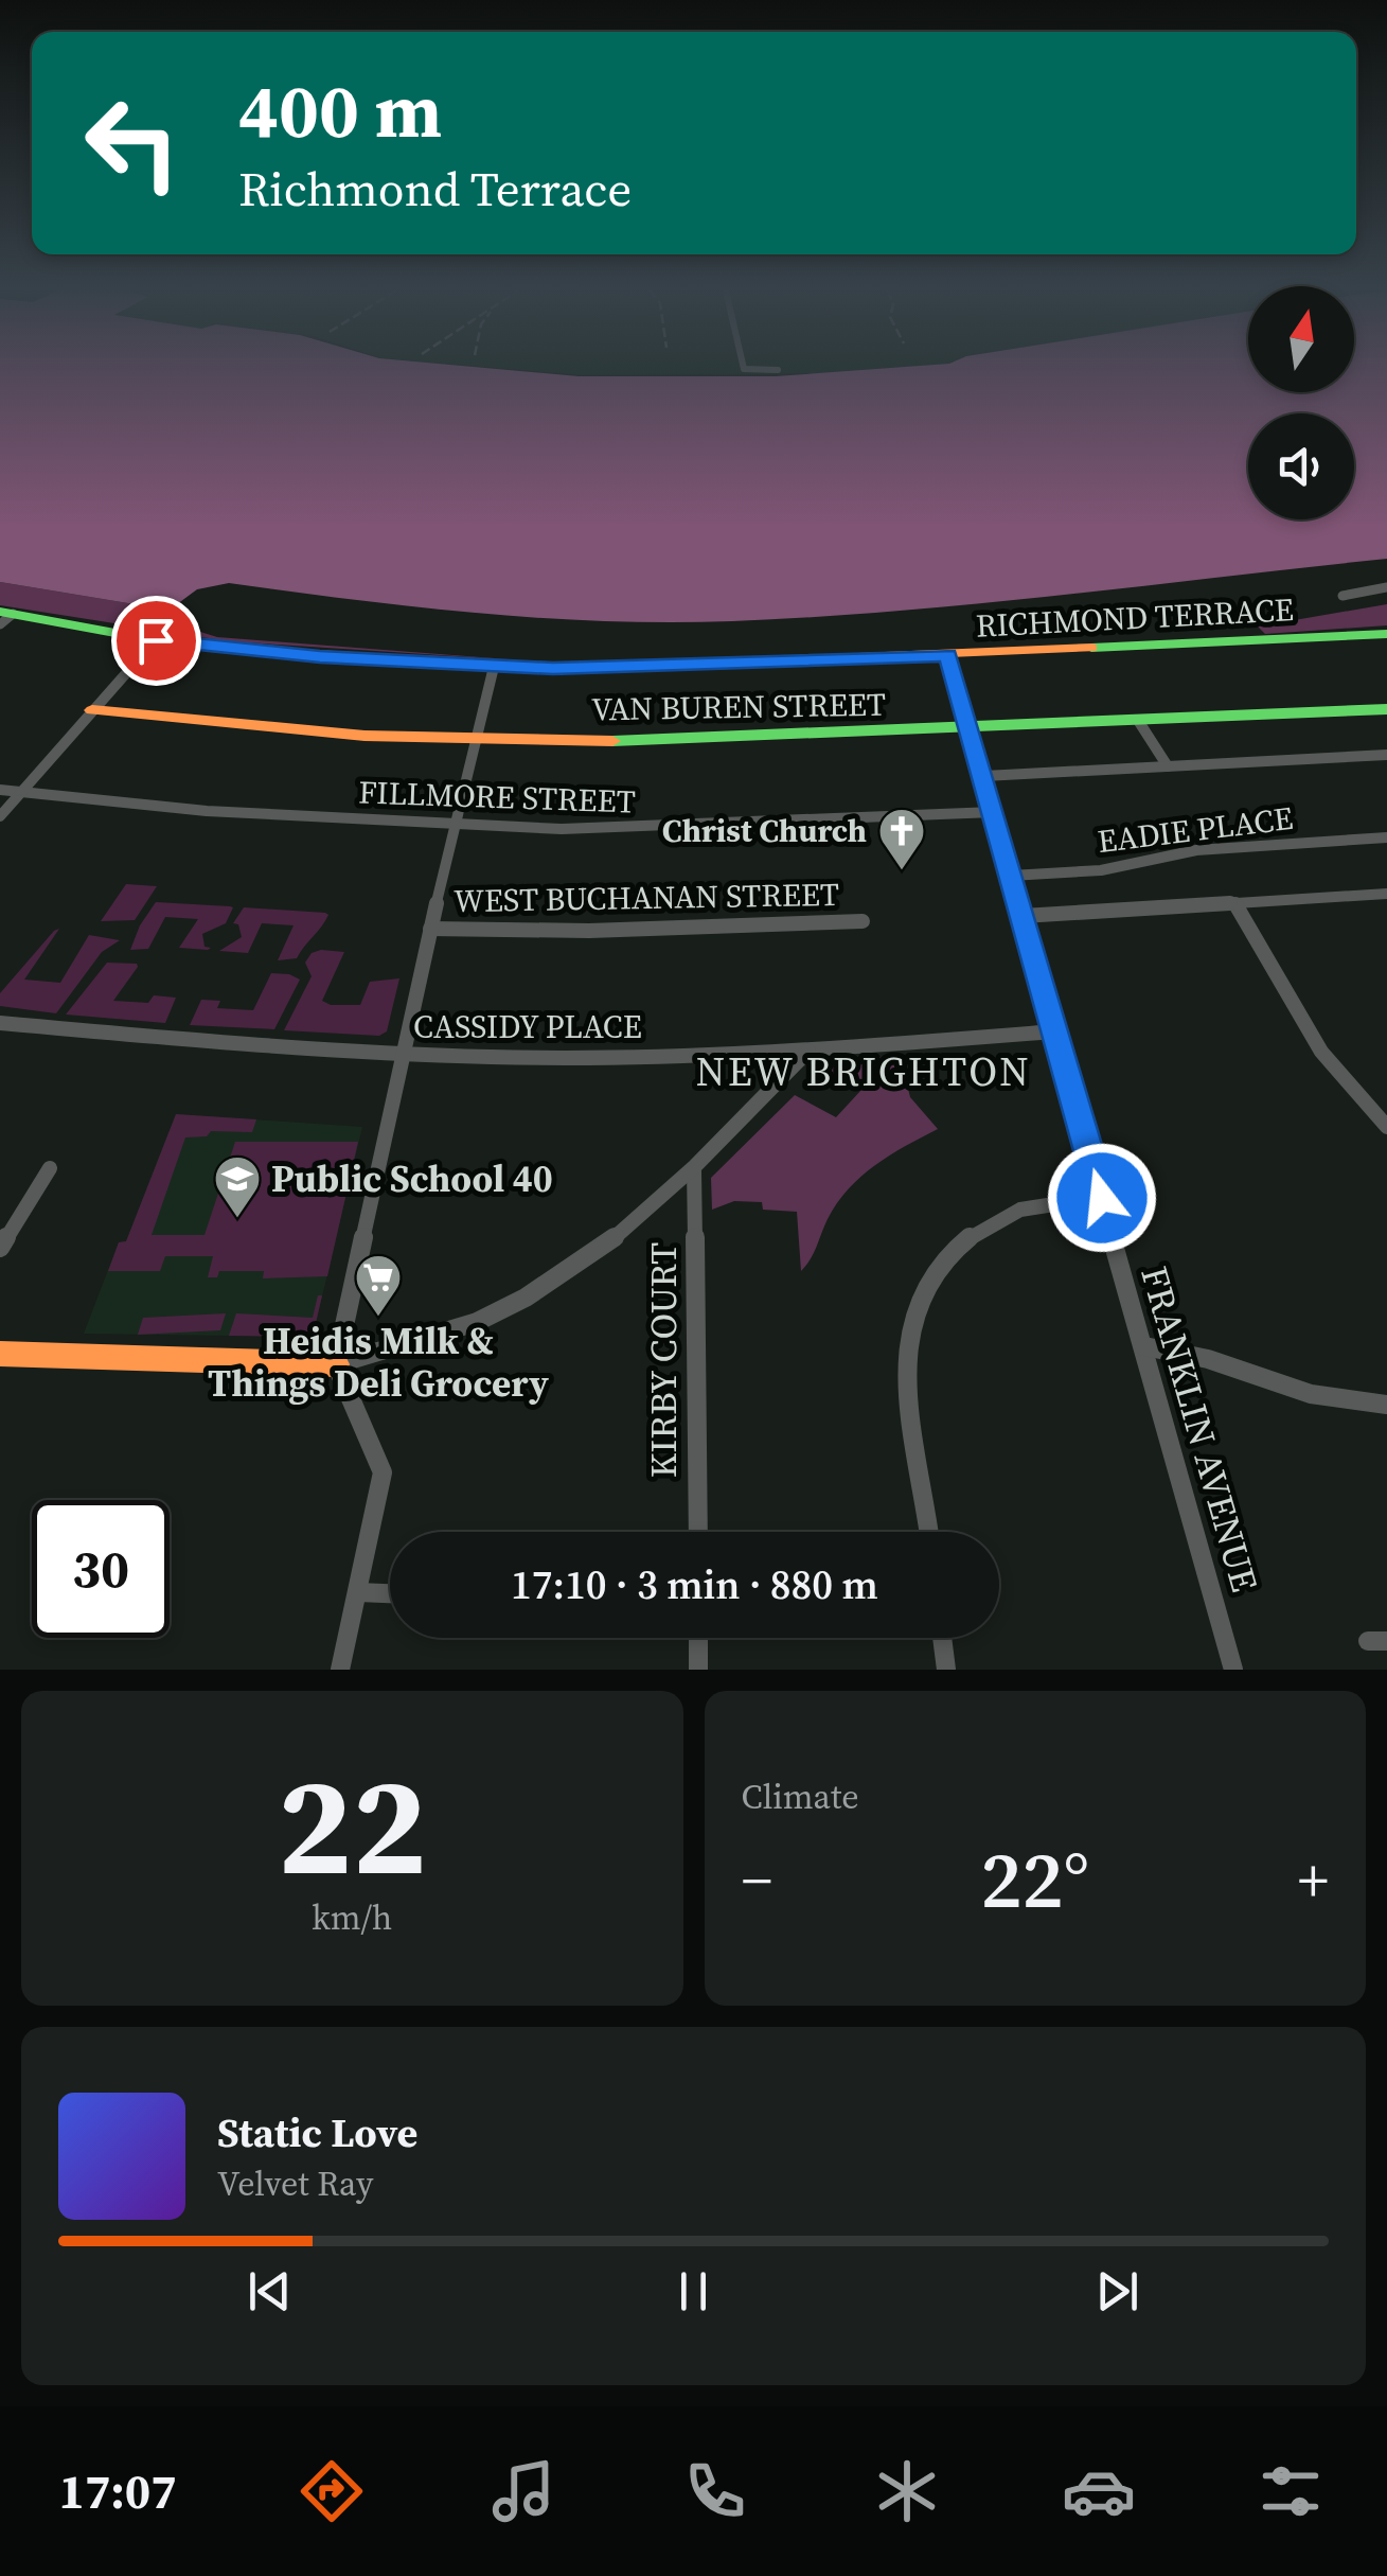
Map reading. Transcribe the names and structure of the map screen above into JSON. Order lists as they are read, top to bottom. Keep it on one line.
{"streets":{"main road":["RICHMOND TERRACE","VAN BUREN STREET"],"street":["FILLMORE STREET","EADIE PLACE","WEST BUCHANAN STREET","CASSIDY PLACE","KIRBY COURT","FRANKLIN AVENUE"]},"crossings":[["RICHMOND TERRACE","FRANKLIN AVENUE"],["VAN BUREN STREET","FRANKLIN AVENUE"],["FILLMORE STREET","FRANKLIN AVENUE"],["EADIE PLACE","FRANKLIN AVENUE"],["CASSIDY PLACE","FRANKLIN AVENUE"]],"districts":["NEW BRIGHTON"],"places":{"church":["Christ Church"],"school or university":["Public School 40"],"supermarket":["Heidis Milk & Things Deli Grocery"]},"north":"top","page":{"turn":["400 m","Richmond Terrace"],"limit":"30","trip":"17:10 · 3 min · 880 m","tile":[["22","km/h"],"Climate"],"heat":["−","22°","+"],"song":["Static Love","Velvet Ray"],"tabs":"17:07"}}
